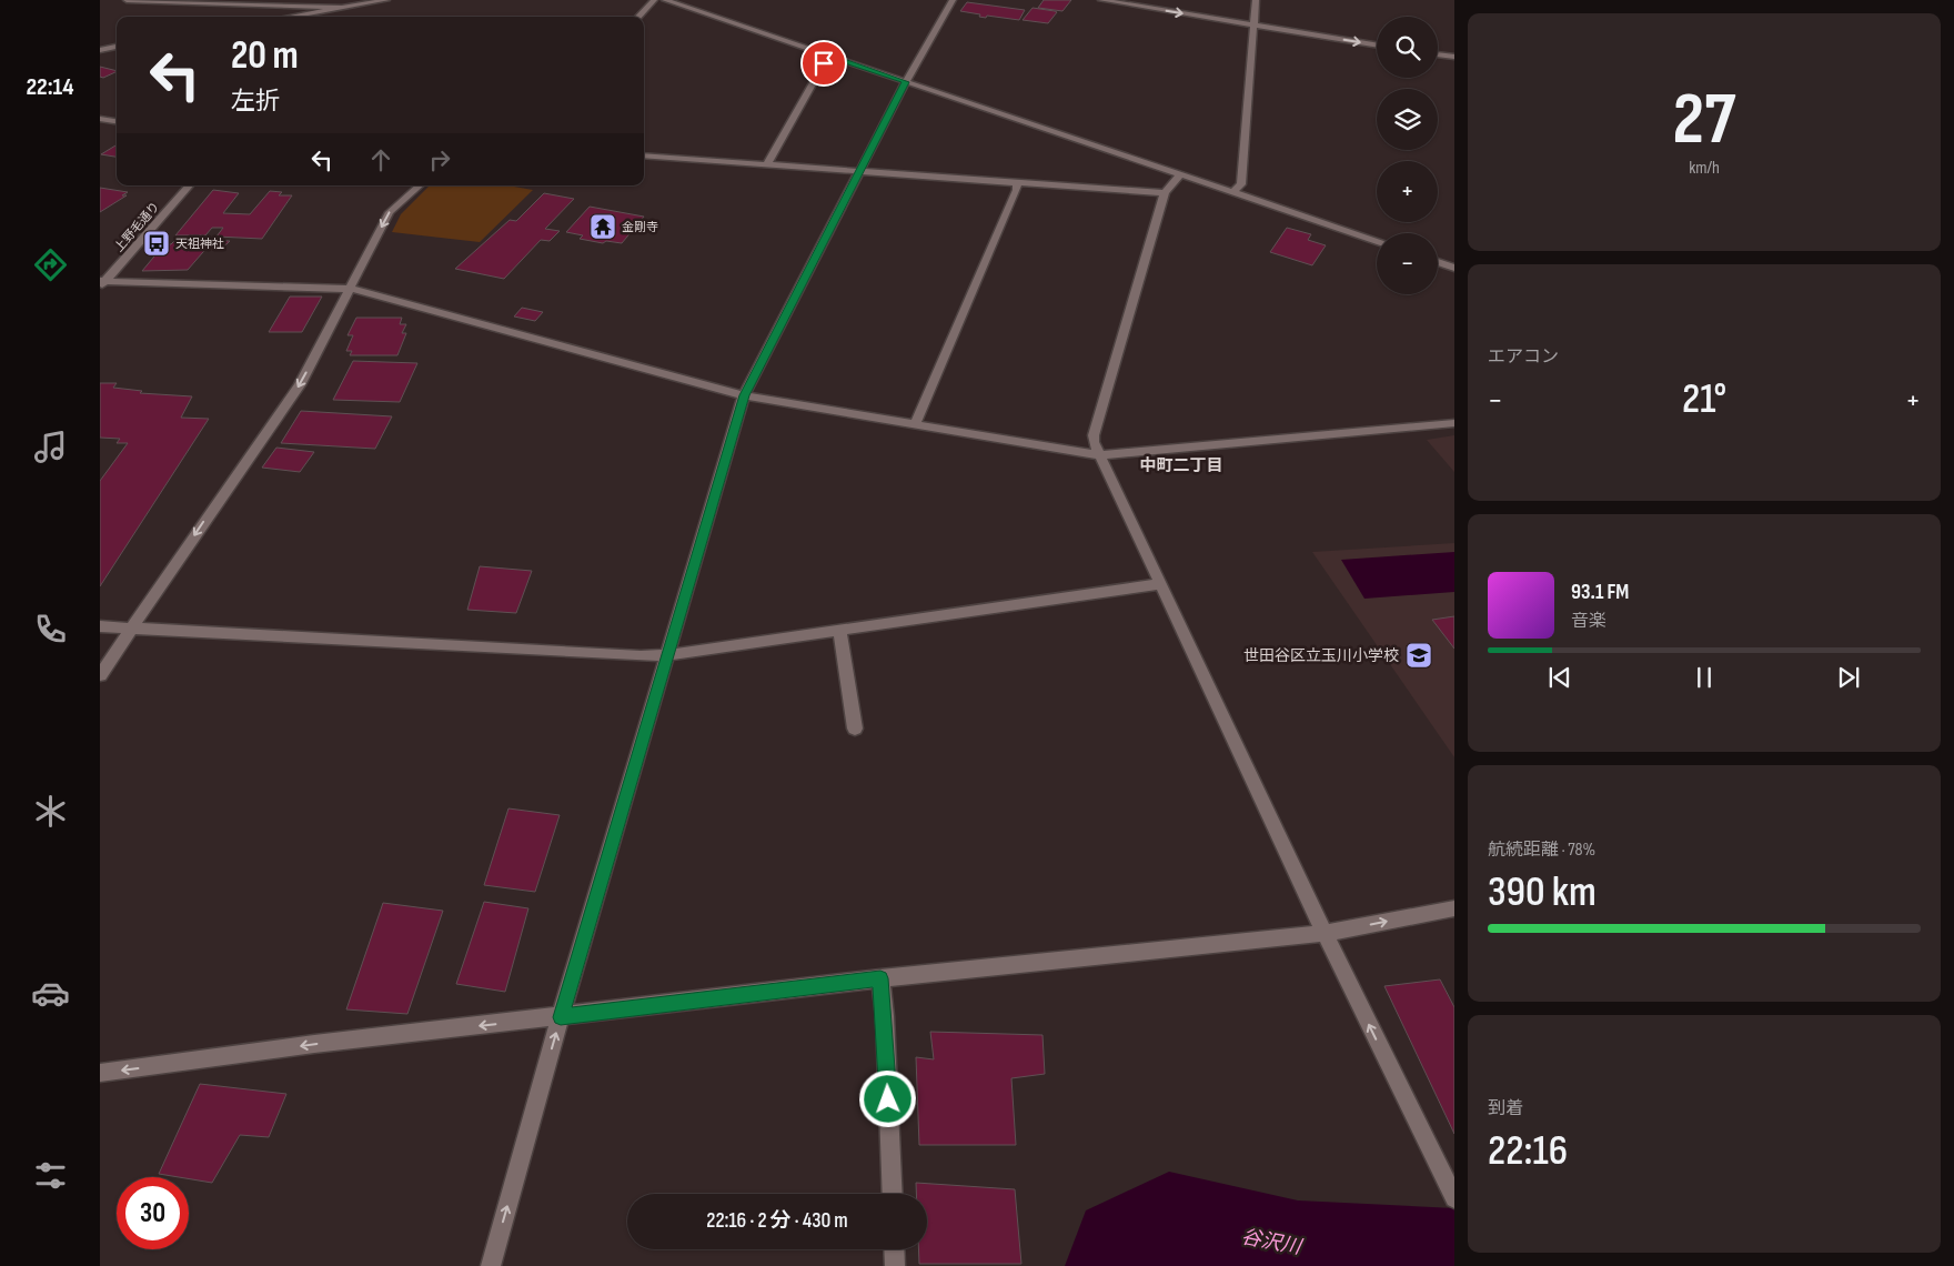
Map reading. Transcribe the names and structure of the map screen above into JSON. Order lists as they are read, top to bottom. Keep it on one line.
{"streets":{"street":["上野毛通り"]},"districts":["中町二丁目"],"water":["谷沢川"],"places":{"temple":["金剛寺"],"bus stop":["天祖神社"],"school or university":["世田谷区立玉川小学校"]},"page":{"tabs":"22:14","tile":[["27","km/h"],"エアコン",["航続距離 · 78%","390 km"],["到着","22:16"]],"map_buttons":["+","−"],"turn":["20 m","左折"],"heat":["−","21°","+"],"song":["93.1 FM","音楽"],"limit":"30","trip":"22:16 · 2 分 · 430 m"}}
